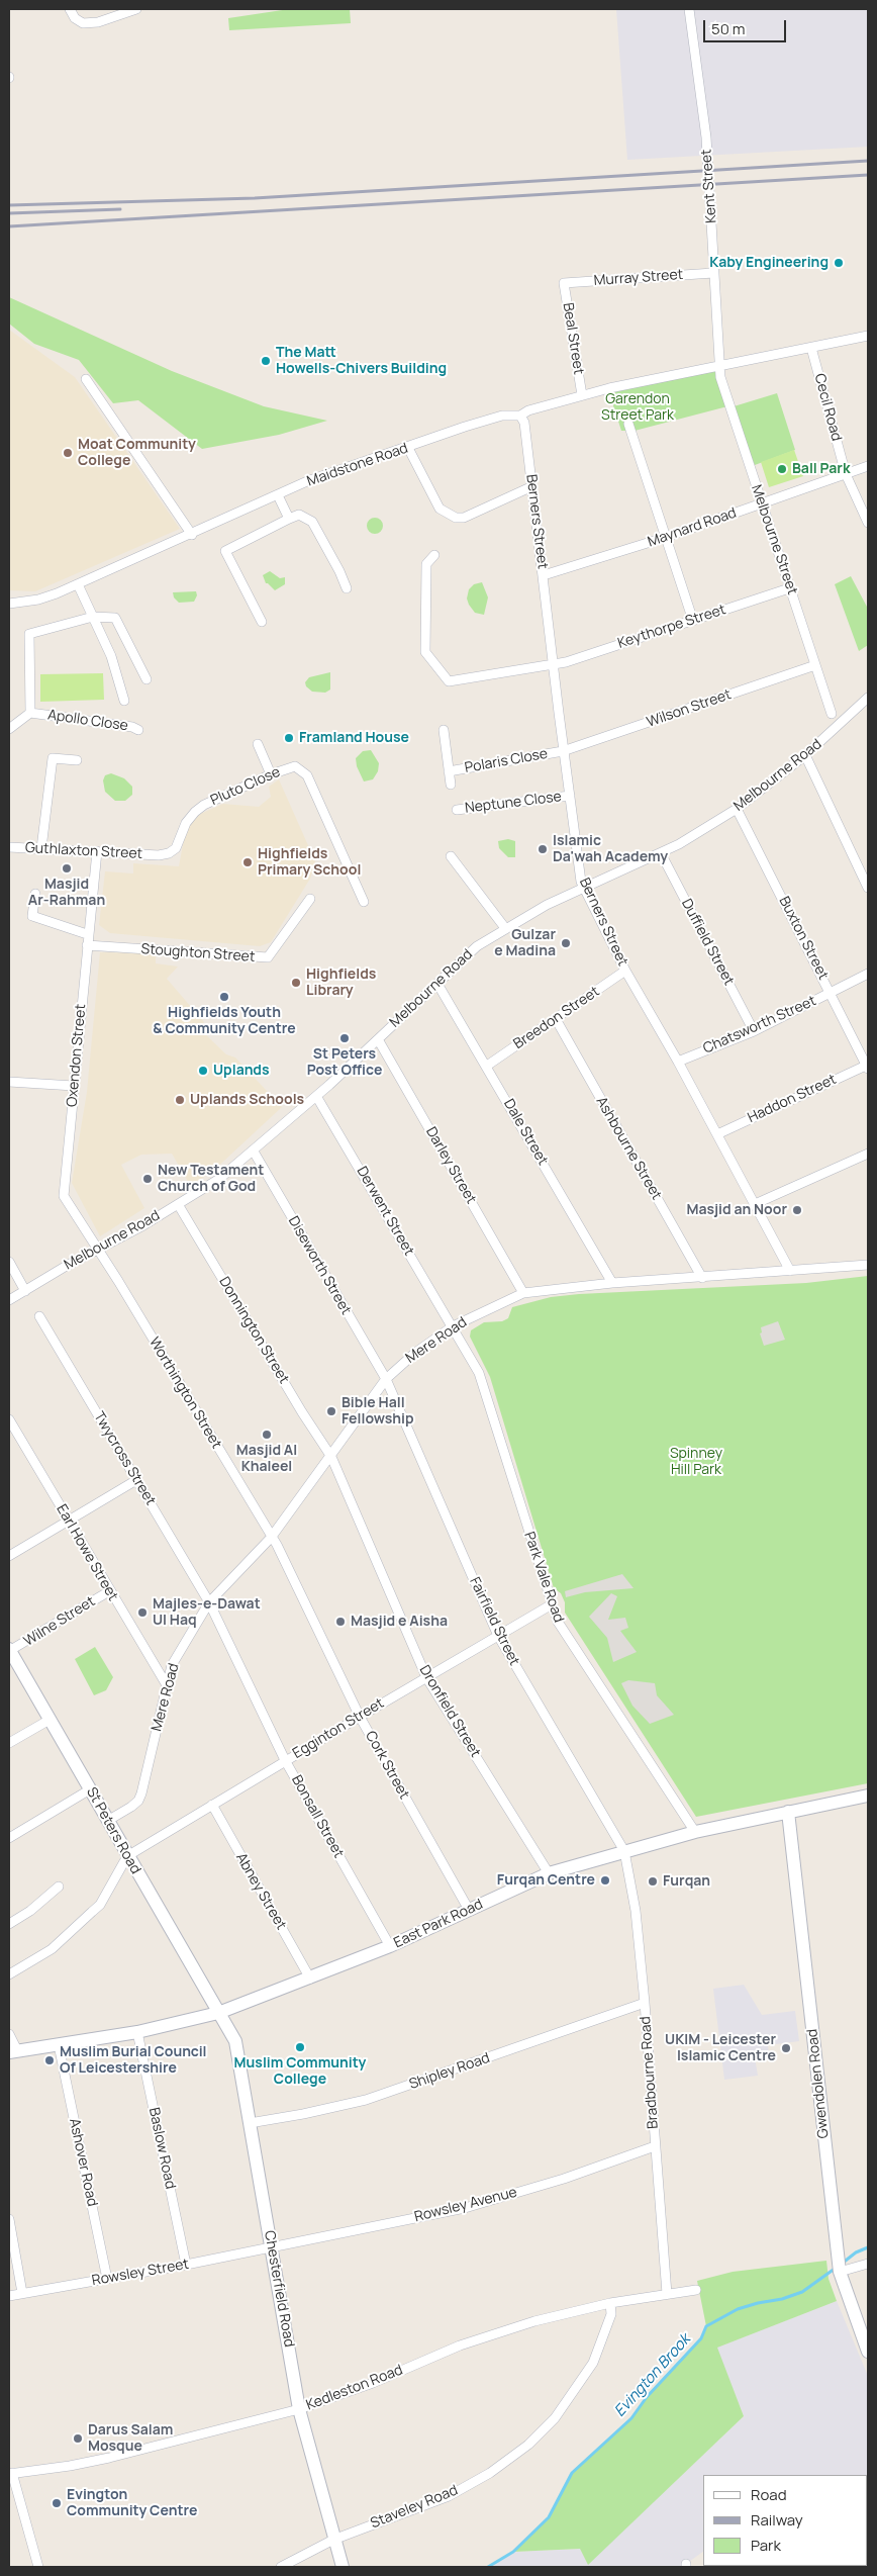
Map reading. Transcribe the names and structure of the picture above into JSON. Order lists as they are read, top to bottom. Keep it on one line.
{"streets":{"street":["Kent Street","Murray Street","Beal Street","Cecil Road","Maidstone Road","Berners Street","Maynard Road","Melbourne Street","Keythorpe Street","Wilson Street","Apollo Close","Polaris Close","Melbourne Road","Pluto Close","Neptune Close","Guthlaxton Street","Buxton Street","Duffield Street","Stoughton Street","Breedon Street","Chatsworth Street","Oxendon Street","Haddon Street","Dale Street","Ashbourne Street","Darley Street","Derwent Street","Diseworth Street","Donnington Street","Mere Road","Worthington Street","Twycross Street","Earl Howe Street","Park Vale Road","Wilne Street","Fairfield Street","Dronfield Street","Egginton Street","Cork Street","Bonsall Street","St Peters Road","Abney Street","East Park Road","Shipley Road","Bradbourne Road","Gwendolen Road","Baslow Road","Ashover Road","Rowsley Avenue","Rowsley Street","Chesterfield Road","Kedleston Road","Staveley Road"]},"crossings":[["Kent Street","Murray Street"],["Kent Street","Maidstone Road"],["Kent Street","Melbourne Street"],["Murray Street","Beal Street"],["Beal Street","Maidstone Road"],["Cecil Road","Maidstone Road"],["Cecil Road","Maynard Road"],["Maidstone Road","Berners Street"],["Maidstone Road","Melbourne Street"],["Maidstone Road","Apollo Close"],["Berners Street","Maynard Road"],["Berners Street","Keythorpe Street"],["Berners Street","Wilson Street"],["Berners Street","Polaris Close"],["Berners Street","Melbourne Road"],["Berners Street","Neptune Close"],["Berners Street","Breedon Street"],["Berners Street","Chatsworth Street"],["Berners Street","Haddon Street"],["Berners Street","Mere Road"],["Maynard Road","Melbourne Street"],["Melbourne Street","Keythorpe Street"],["Melbourne Street","Wilson Street"],["Wilson Street","Polaris Close"],["Melbourne Road","Buxton Street"],["Melbourne Road","Duffield Street"],["Melbourne Road","Oxendon Street"],["Melbourne Road","Dale Street"],["Melbourne Road","Darley Street"],["Melbourne Road","Derwent Street"],["Melbourne Road","Diseworth Street"],["Melbourne Road","Donnington Street"],["Melbourne Road","Worthington Street"],["Pluto Close","Guthlaxton Street"],["Guthlaxton Street","Oxendon Street"],["Buxton Street","Chatsworth Street"],["Buxton Street","Haddon Street"],["Duffield Street","Chatsworth Street"],["Stoughton Street","Oxendon Street"],["Breedon Street","Dale Street"],["Breedon Street","Ashbourne Street"],["Oxendon Street","Worthington Street"],["Dale Street","Mere Road"],["Ashbourne Street","Mere Road"],["Darley Street","Mere Road"],["Derwent Street","Mere Road"],["Derwent Street","Park Vale Road"],["Diseworth Street","Mere Road"],["Diseworth Street","Fairfield Street"],["Donnington Street","Mere Road"],["Donnington Street","Dronfield Street"],["Mere Road","Worthington Street"],["Mere Road","Twycross Street"],["Mere Road","Earl Howe Street"],["Mere Road","Park Vale Road"],["Mere Road","Fairfield Street"],["Mere Road","Dronfield Street"],["Mere Road","Cork Street"],["Mere Road","Bonsall Street"],["Mere Road","St Peters Road"],["Worthington Street","Cork Street"],["Twycross Street","Bonsall Street"],["Earl Howe Street","Wilne Street"],["Park Vale Road","Egginton Street"],["Park Vale Road","East Park Road"],["Wilne Street","St Peters Road"],["Fairfield Street","Egginton Street"],["Fairfield Street","East Park Road"],["Fairfield Street","Bradbourne Road"],["Dronfield Street","Egginton Street"],["Dronfield Street","East Park Road"],["Egginton Street","Cork Street"],["Egginton Street","Bonsall Street"],["Egginton Street","St Peters Road"],["Egginton Street","Abney Street"],["Cork Street","East Park Road"],["Bonsall Street","East Park Road"],["St Peters Road","East Park Road"],["St Peters Road","Chesterfield Road"],["Abney Street","East Park Road"],["East Park Road","Bradbourne Road"],["East Park Road","Gwendolen Road"],["East Park Road","Baslow Road"],["East Park Road","Ashover Road"],["East Park Road","Chesterfield Road"],["Shipley Road","Bradbourne Road"],["Shipley Road","Chesterfield Road"],["Bradbourne Road","Rowsley Avenue"],["Bradbourne Road","Kedleston Road"],["Baslow Road","Rowsley Street"],["Ashover Road","Rowsley Street"],["Rowsley Avenue","Rowsley Street"],["Rowsley Avenue","Chesterfield Road"],["Rowsley Street","Chesterfield Road"],["Chesterfield Road","Kedleston Road"],["Chesterfield Road","Staveley Road"],["Kedleston Road","Staveley Road"]],"water":["Evington Brook"],"parks":["Garendon Street Park","Spinney Hill Park"],"places":["Kaby Engineering","The Matt Howells-Chivers Building","Moat Community College","Ball Park","Framland House","Islamic Da'wah Academy","Highfields Primary School","Masjid Ar-Rahman","Gulzar e Madina","Highfields Library","Highfields Youth & Community Centre","St Peters Post Office","Uplands","Uplands Schools","New Testament Church of God","Masjid an Noor","Bible Hall Fellowship","Masjid Al Khaleel","Majles-e-Dawat Ul Haq","Masjid e Aisha","Furqan Centre","Furqan","Muslim Community College","UKIM - Leicester Islamic Centre","Muslim Burial Council Of Leicestershire","Darus Salam Mosque","Evington Community Centre"],"legend":["Road","Railway","Park"],"scale_bar":"50 m"}
